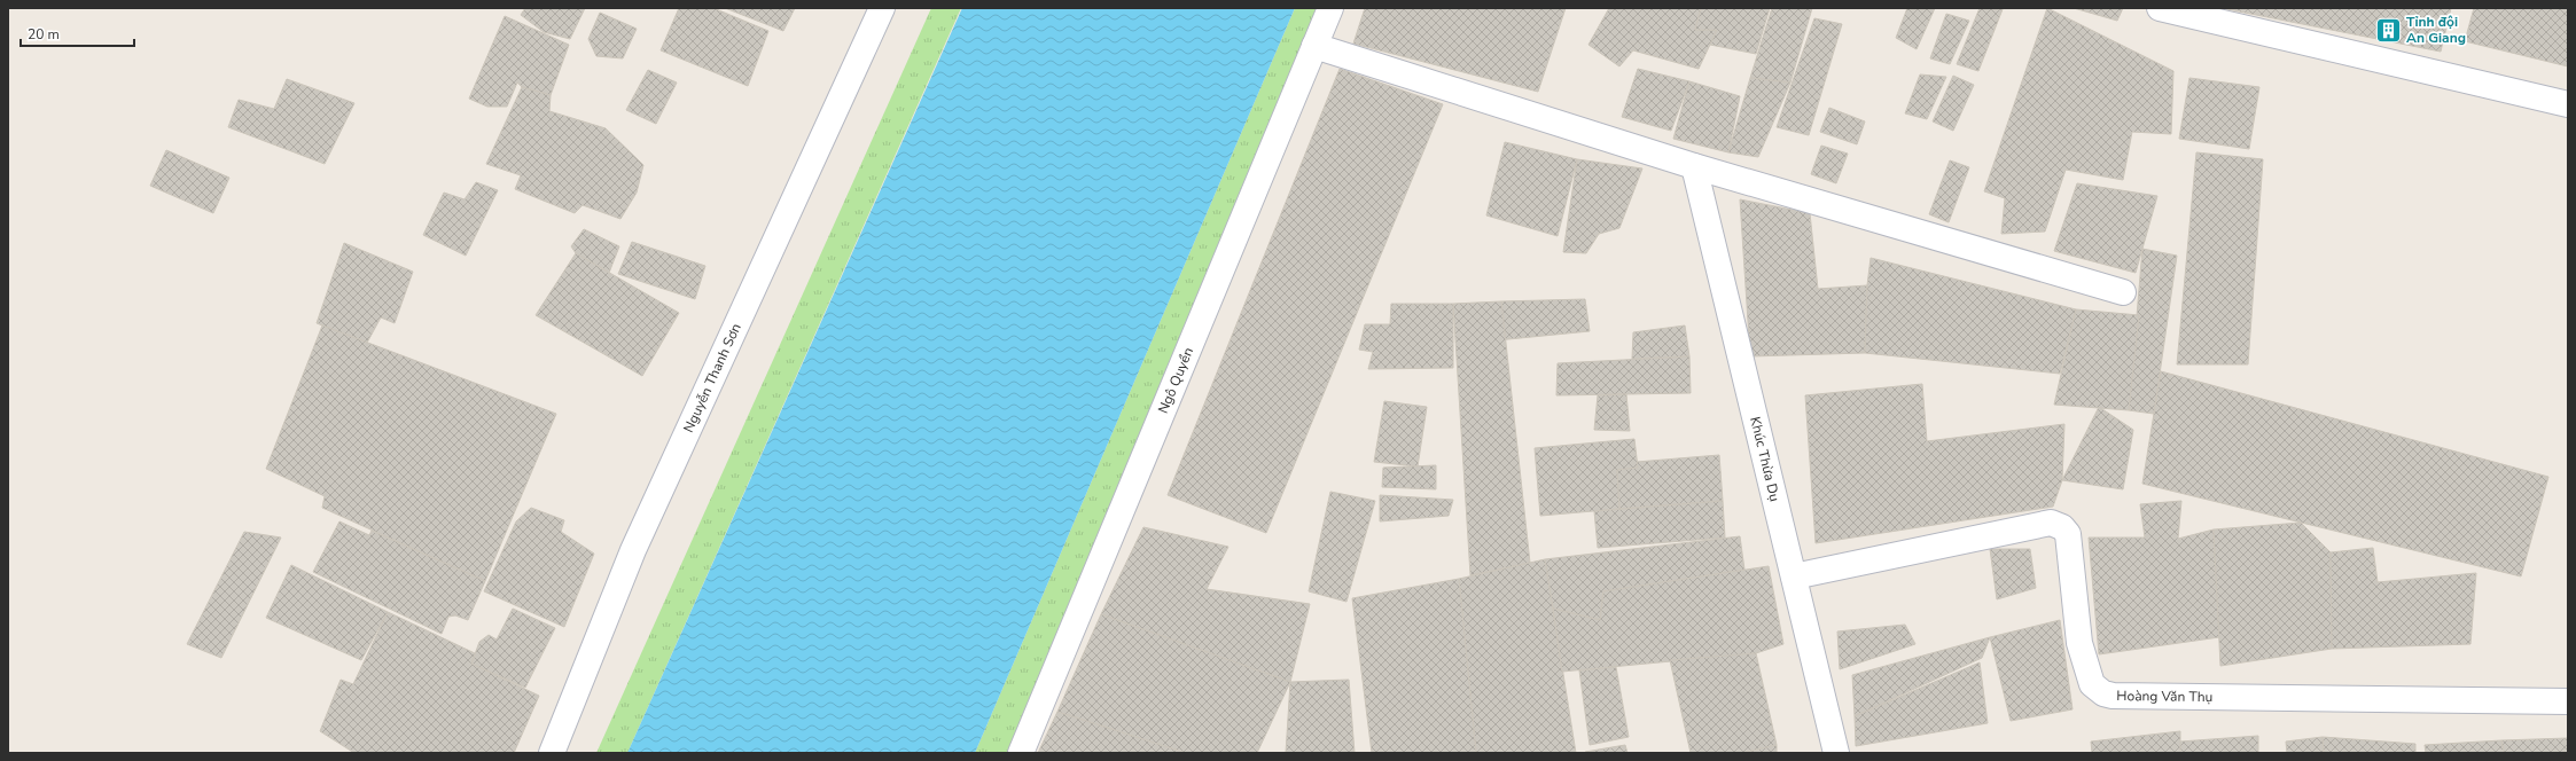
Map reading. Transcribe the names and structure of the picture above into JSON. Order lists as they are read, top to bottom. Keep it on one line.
{"streets":{"street":["Nguyễn Thanh Sơn","Ngô Quyền","Khúc Thừa Dụ","Hoàng Văn Thụ"]},"crossings":[["Khúc Thừa Dụ","Hoàng Văn Thụ"]],"places":{"building":["Tỉnh đội An Giang"]},"scale_bar":"20 m"}
